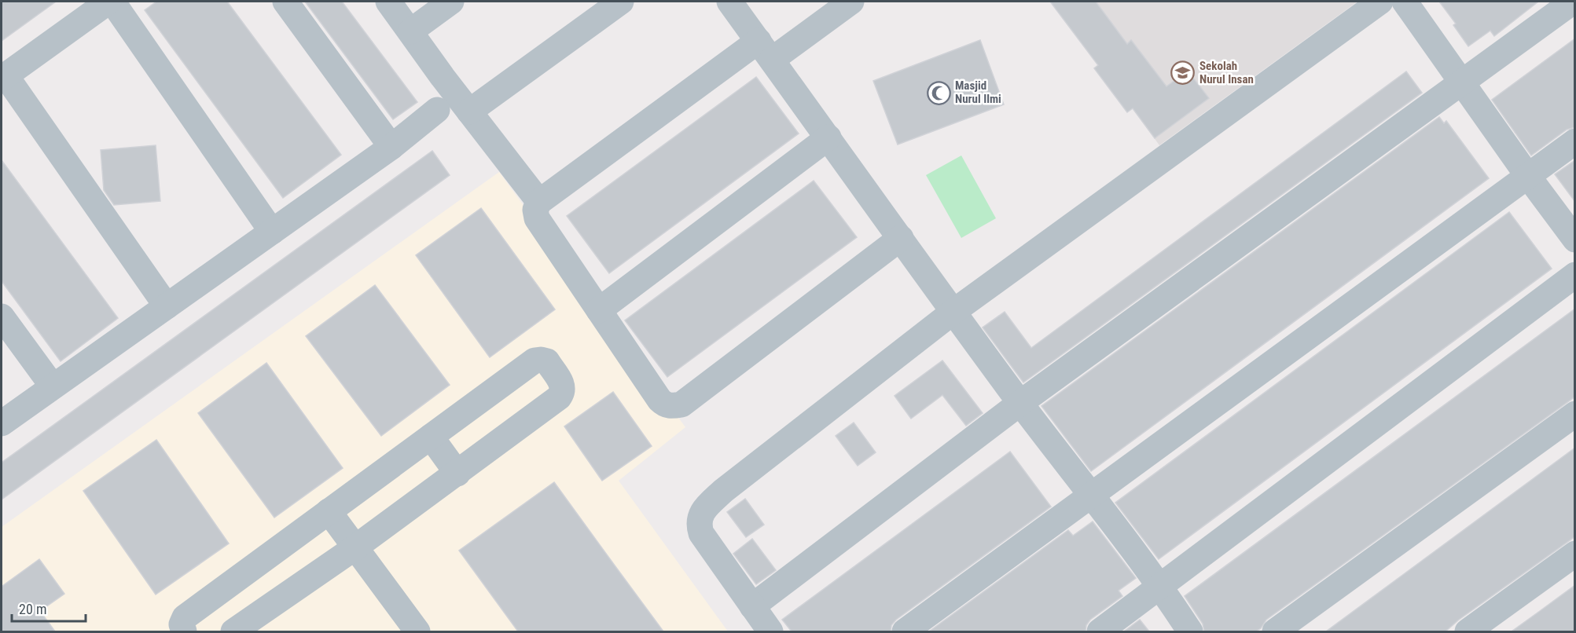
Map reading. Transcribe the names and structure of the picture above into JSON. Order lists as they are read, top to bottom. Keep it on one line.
{"places":{"school or university":["Sekolah Nurul Insan"],"mosque":["Masjid Nurul Ilmi"]},"scale_bar":"20 m"}
